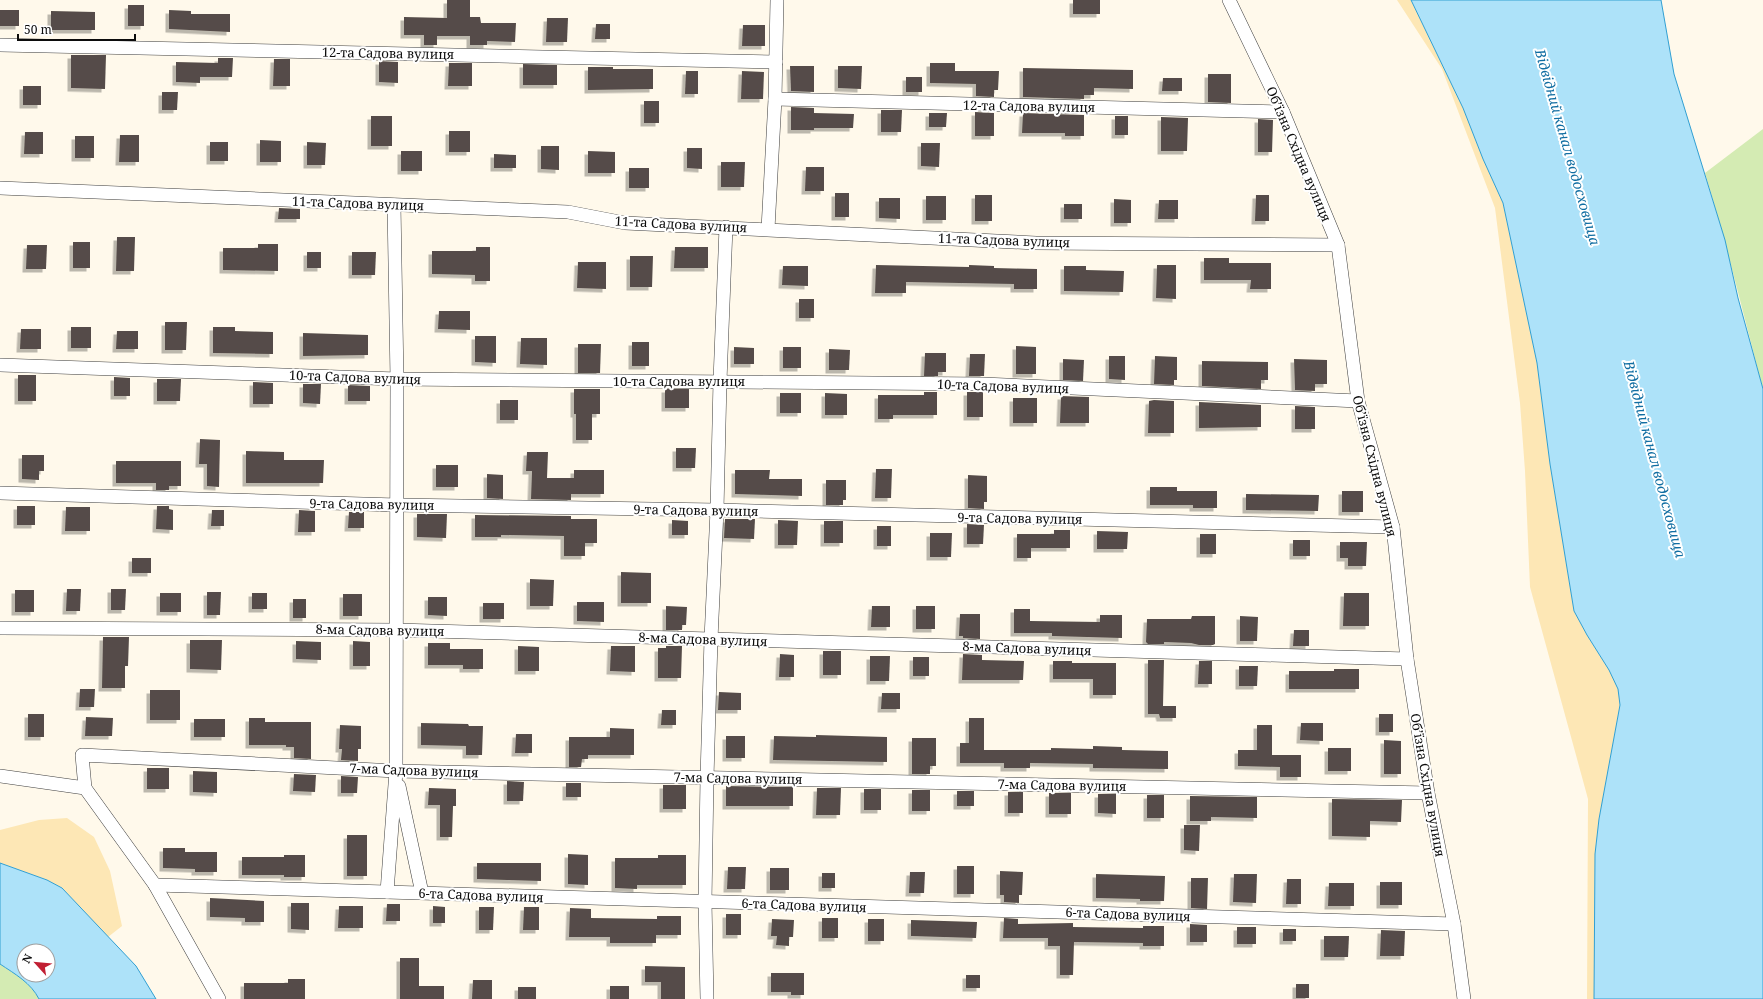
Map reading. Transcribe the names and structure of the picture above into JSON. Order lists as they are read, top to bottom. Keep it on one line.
{"streets":{"street":["12-та Садова вулиця","Обʼїзна Східна вулиця","11-та Садова вулиця","10-та Садова вулиця","9-та Садова вулиця","8-ма Садова вулиця","7-ма Садова вулиця","6-та Садова вулиця"]},"crossings":[["12-та Садова вулиця","Обʼїзна Східна вулиця"],["Обʼїзна Східна вулиця","11-та Садова вулиця"],["Обʼїзна Східна вулиця","10-та Садова вулиця"],["Обʼїзна Східна вулиця","9-та Садова вулиця"],["Обʼїзна Східна вулиця","8-ма Садова вулиця"],["Обʼїзна Східна вулиця","7-ма Садова вулиця"],["Обʼїзна Східна вулиця","6-та Садова вулиця"]],"water":["Відвідний канал водосховища"],"scale_bar":"50 m","north":"top left"}
